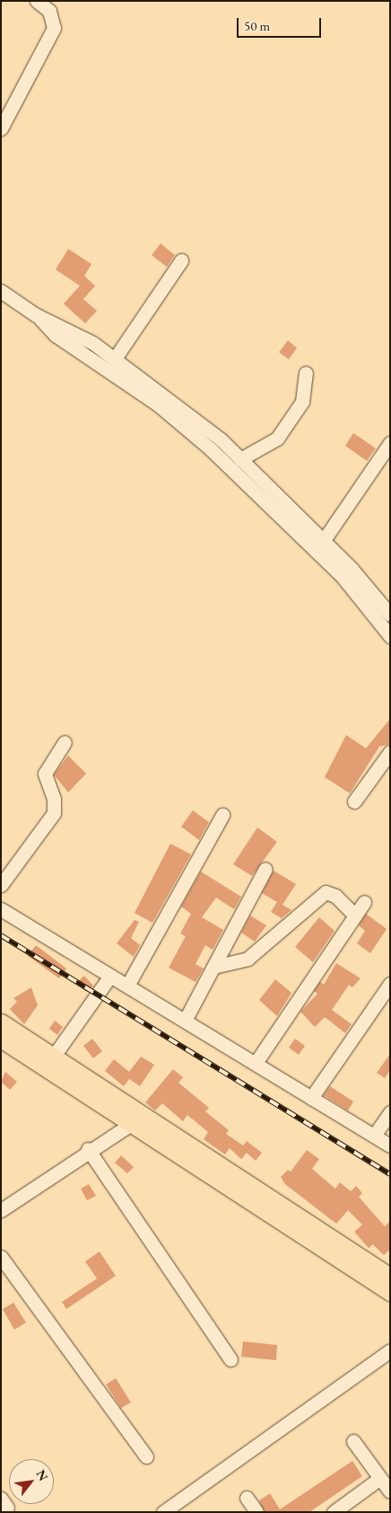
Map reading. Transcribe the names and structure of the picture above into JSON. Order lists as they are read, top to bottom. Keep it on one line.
{"scale_bar":"50 m","north":"top right"}
